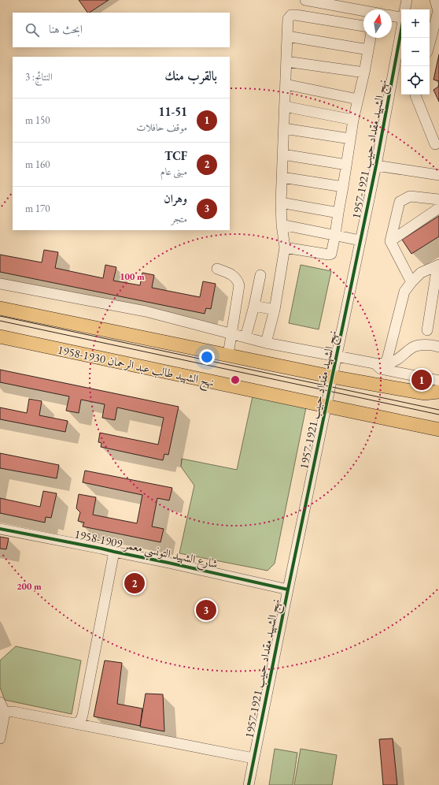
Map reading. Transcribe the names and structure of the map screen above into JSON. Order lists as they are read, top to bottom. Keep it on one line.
{"streets":{"main road":["نهج الشهيد طالب عبد الرحمان 1930-1958"],"street":["نهج الشهيد مقداد حبيب 1921-1957","شارع الشهيد التونسي معمر 1909-1958"]},"crossings":[["نهج الشهيد مقداد حبيب 1921-1957","نهج الشهيد طالب عبد الرحمان 1930-1958"],["نهج الشهيد مقداد حبيب 1921-1957","شارع الشهيد التونسي معمر 1909-1958"]],"north":"top","page":{"map_buttons":["+","−"],"search":"ابحث هنا","heading":["بالقرب منك","النتائج: 3"],"list":[{"mark":"1","name":"11-51","note":"موقف حافلات","value":"150 m"},{"mark":"2","name":"TCF","note":"مبنى عام","value":"160 m"},{"mark":"3","name":"وهران","note":"متجر","value":"170 m"}],"pins":["1","2","3"]},"rings":["100 m","200 m"]}
